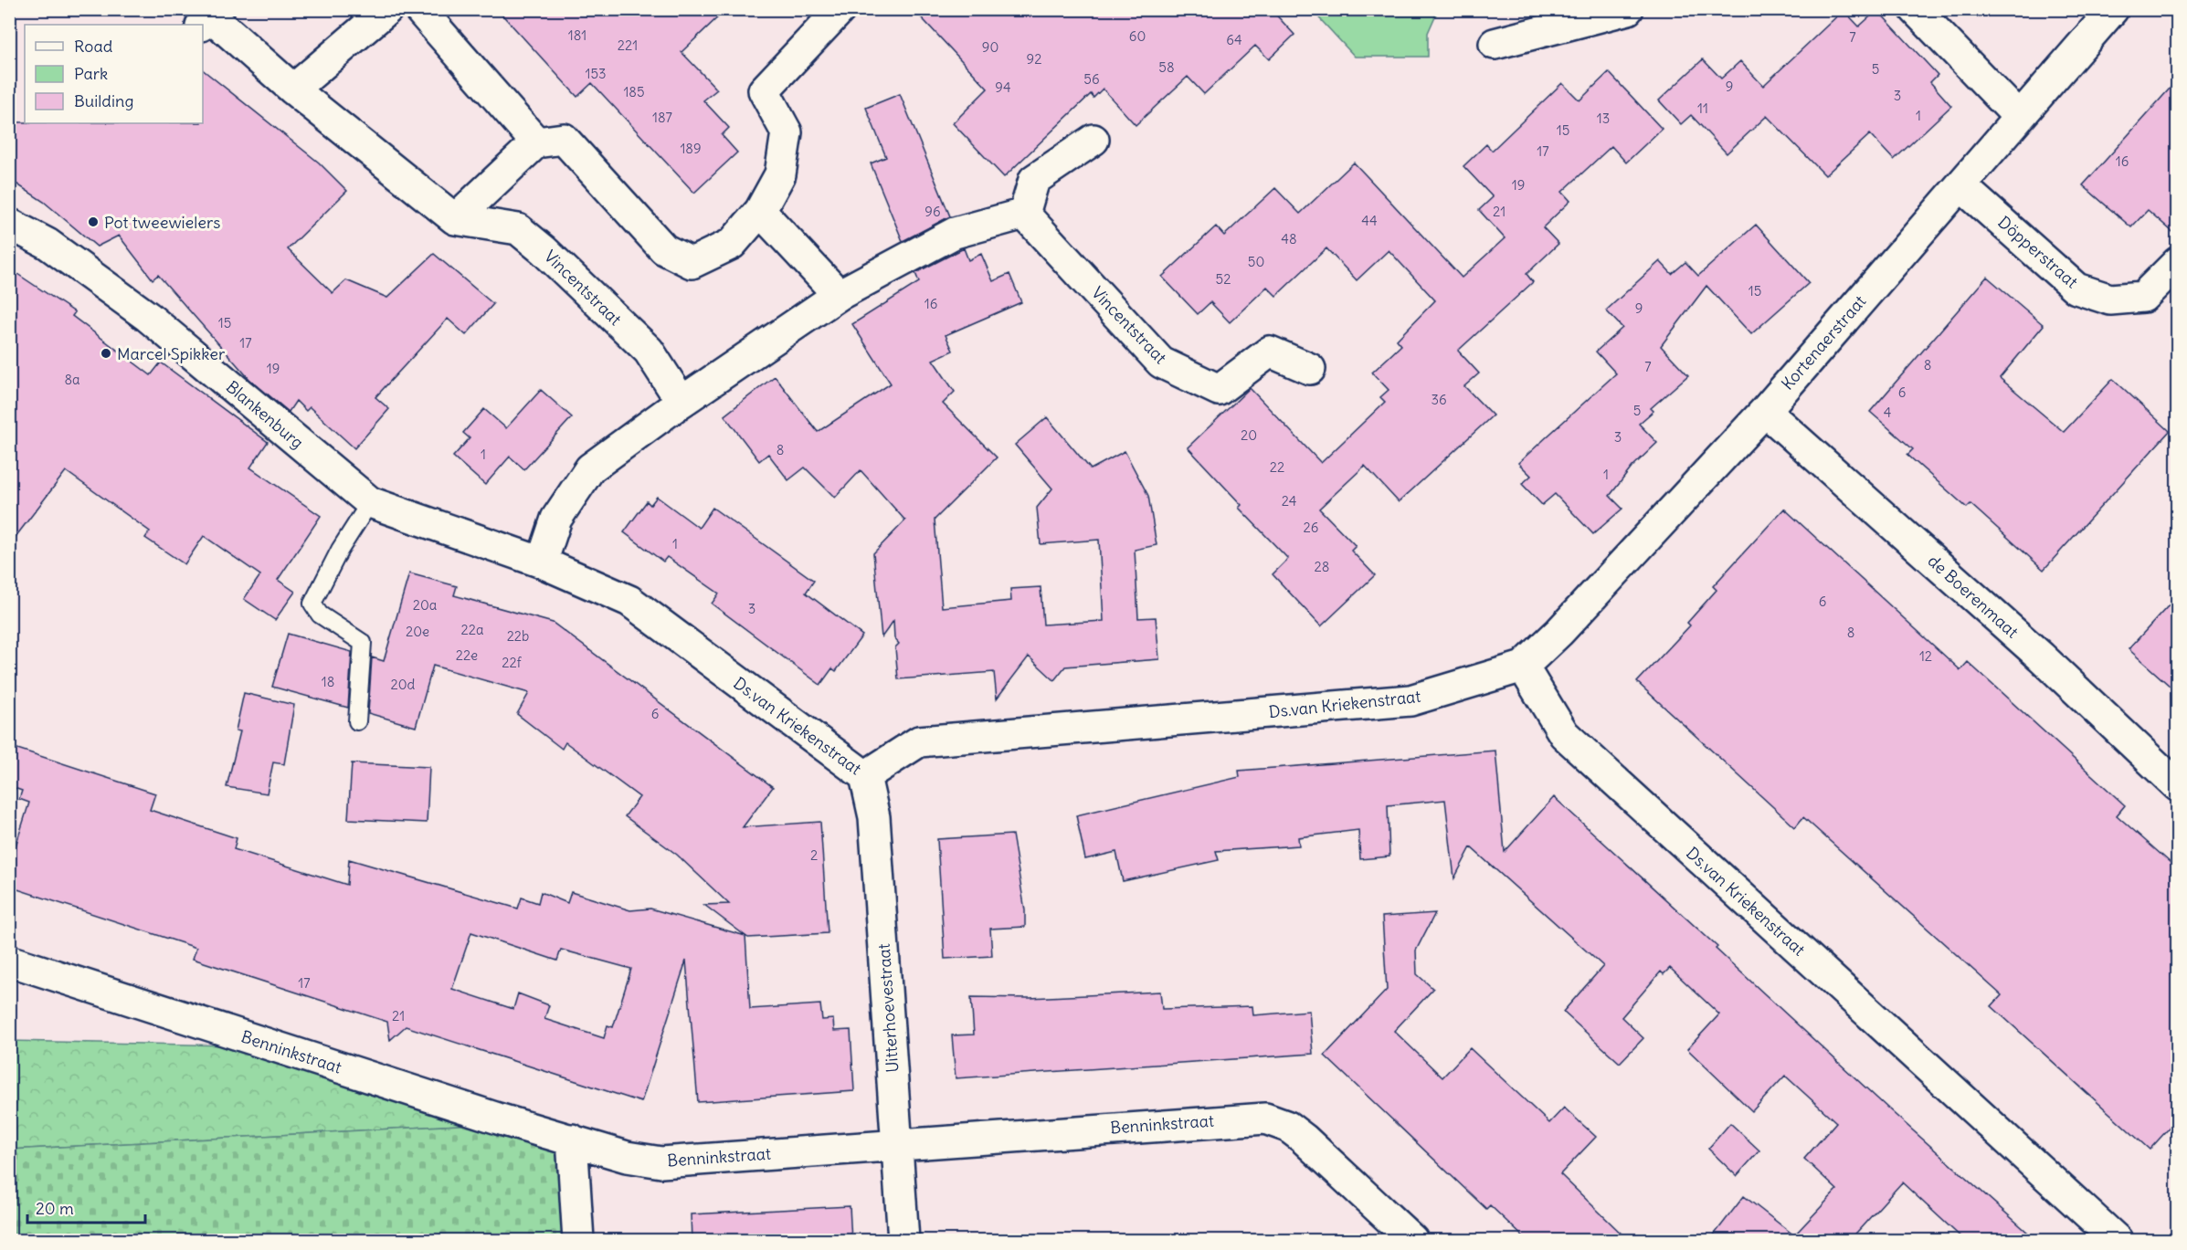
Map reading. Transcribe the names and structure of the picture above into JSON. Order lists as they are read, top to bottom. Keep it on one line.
{"streets":{"street":["Döpperstraat","Vincentstraat","Kortenaerstraat","Blankenburg","de Boerenmaat","Ds.van Kriekenstraat","Uitterhoevestraat","Benninkstraat"]},"crossings":[["Döpperstraat","Kortenaerstraat"],["Kortenaerstraat","de Boerenmaat"],["Kortenaerstraat","Ds.van Kriekenstraat"],["Blankenburg","Ds.van Kriekenstraat"],["Ds.van Kriekenstraat","Uitterhoevestraat"],["Uitterhoevestraat","Benninkstraat"]],"places":["Pot tweewielers","Marcel Spikker"],"house_numbers":["181","60","7","64","221","90","92","58","5","153","56","9","94","185","3","11","1","187","13","15","189","17","16","19","96","21","44","48","50","52","15","16","9","15","17","8","7","19","8a","6","36","5","4","20","3","8","1","22","1","24","26","1","28","6","20a","3","22a","20e","8","22b","22e","12","22f","18","20d","6","2","17","21"],"legend":["Road","Park","Building"],"scale_bar":"20 m"}
